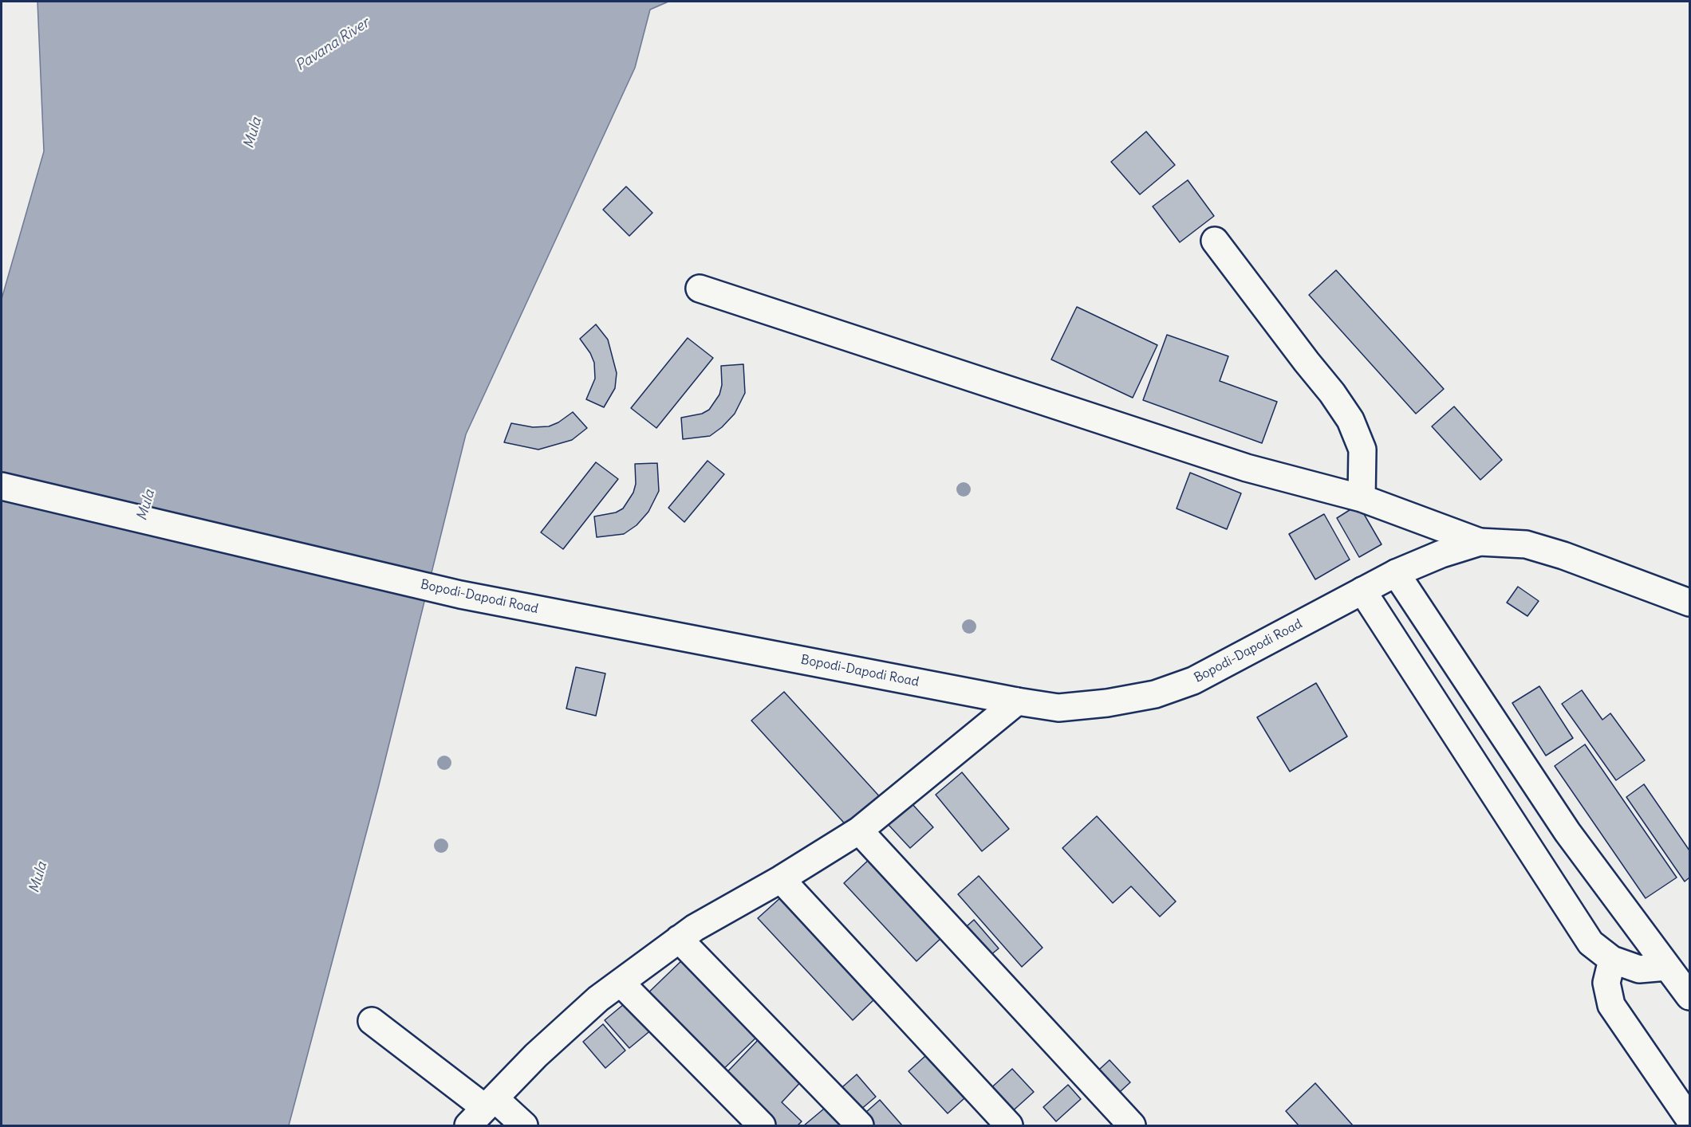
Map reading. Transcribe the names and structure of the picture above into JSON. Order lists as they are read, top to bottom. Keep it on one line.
{"streets":{"street":["Bopodi-Dapodi Road"]},"water":["Pavana River","Mula"]}
